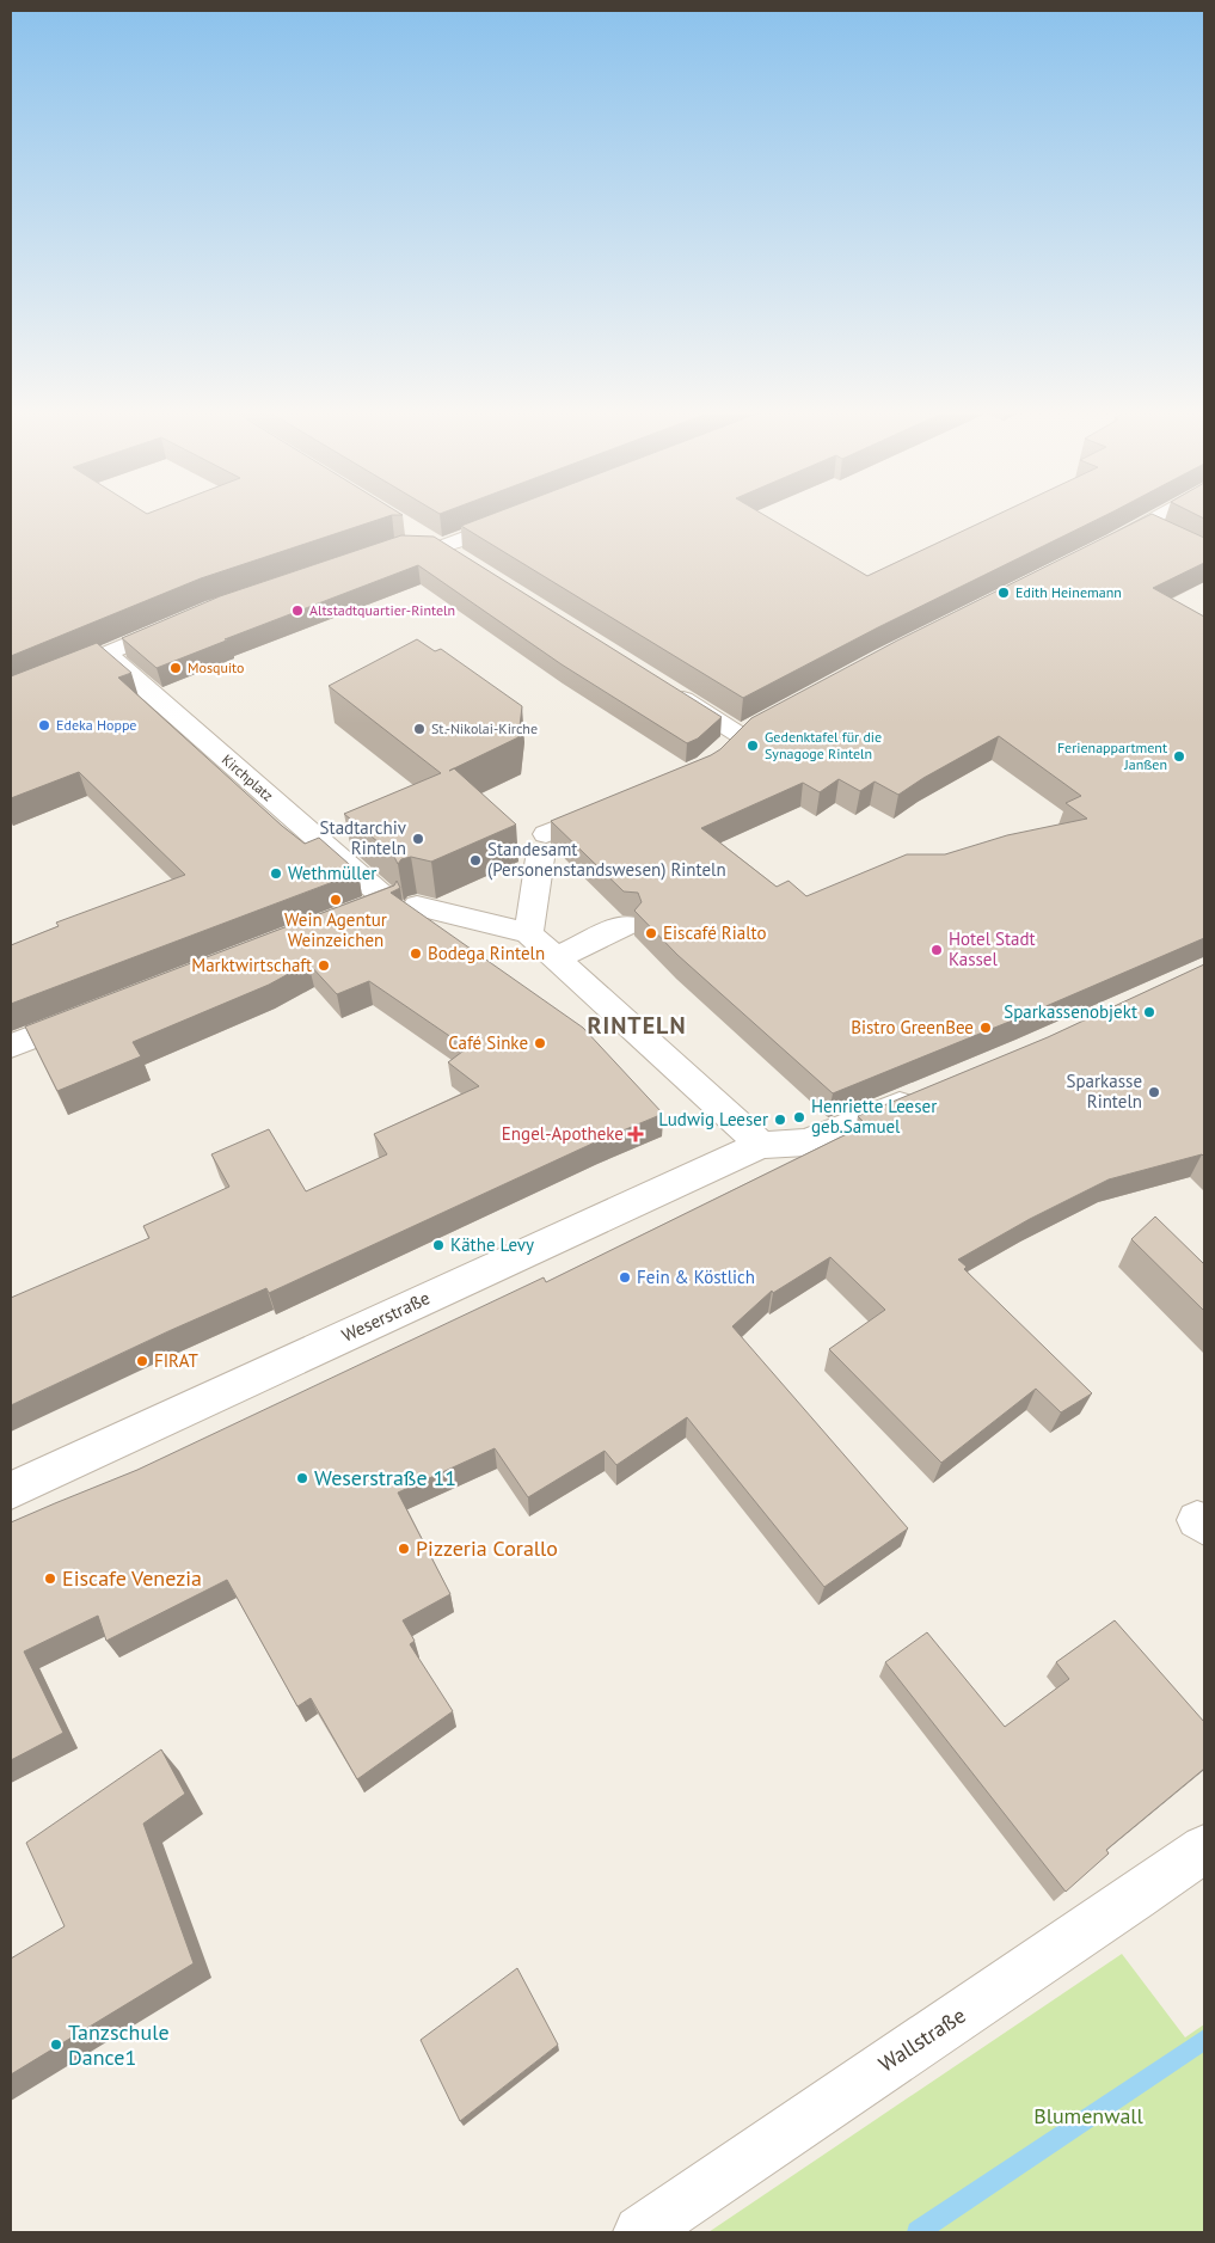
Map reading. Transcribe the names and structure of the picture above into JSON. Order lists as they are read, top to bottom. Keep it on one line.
{"streets":{"street":["Kirchplatz","Weserstraße","Wallstraße"]},"districts":["RINTELN"],"parks":["Blumenwall"],"places":{"other":["Edith Heinemann","Altstadtquartier-Rinteln","Mosquito","Edeka Hoppe","St.-Nikolai-Kirche","Gedenktafel für die Synagoge Rinteln","Ferienappartment Janßen","Stadtarchiv Rinteln","Standesamt (Personenstandswesen) Rinteln","Wethmüller","Wein Agentur Weinzeichen","Eiscafé Rialto","Hotel Stadt Kassel","Bodega Rinteln","Marktwirtschaft","Sparkassenobjekt","Bistro GreenBee","Café Sinke","Sparkasse Rinteln","Henriette Leeser geb.Samuel","Ludwig Leeser","Käthe Levy","Fein & Köstlich","FIRAT","Weserstraße 11","Pizzeria Corallo","Eiscafe Venezia","Tanzschule Dance1"],"health":["Engel-Apotheke"]}}
